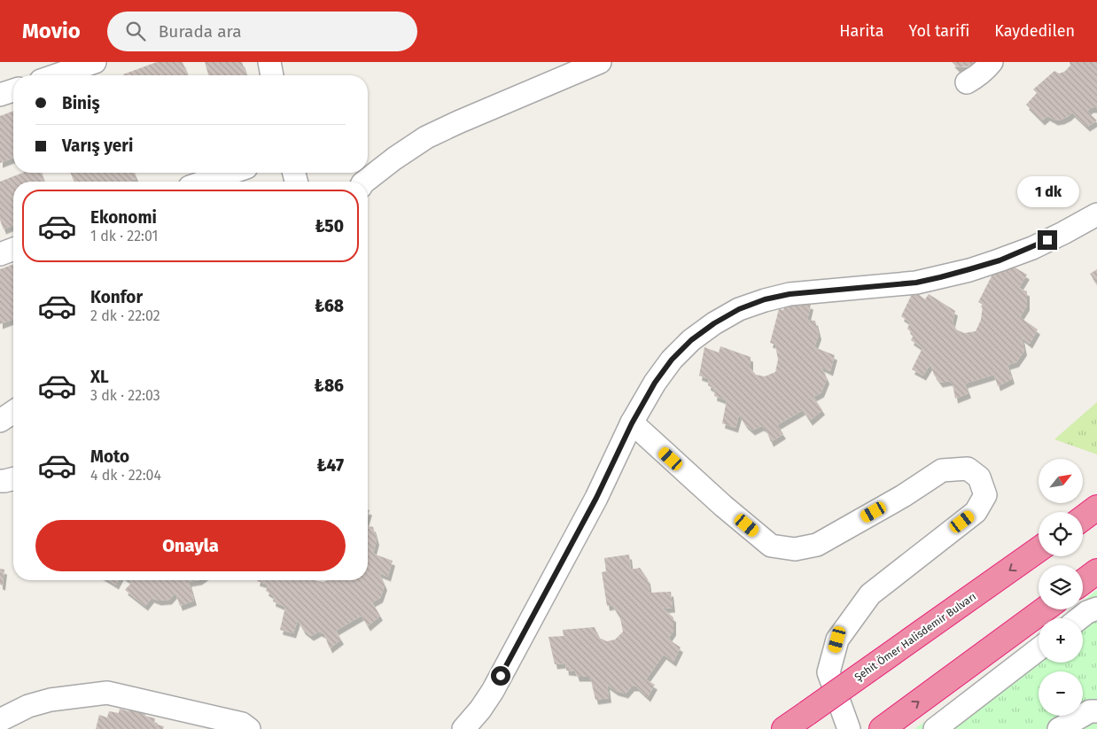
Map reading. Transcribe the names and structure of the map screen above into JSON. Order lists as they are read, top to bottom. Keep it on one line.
{"streets":{"highway":["Şehit Ömer Halisdemir Bulvarı"]},"north":"top right","page":{"header":"Movio","search":"Burada ara","nav":["Harita","Yol tarifi","Kaydedilen"],"banner":["Biniş","Varış yeri"],"bubble":"1 dk","list":[{"name":"Ekonomi","note":"1 dk · 22:01","value":"₺50"},{"name":"Konfor","note":"2 dk · 22:02","value":"₺68"},{"name":"XL","note":"3 dk · 22:03","value":"₺86"},{"name":"Moto","note":"4 dk · 22:04","value":"₺47"}],"map_buttons":["+","−"],"buttons":"Onayla"}}
